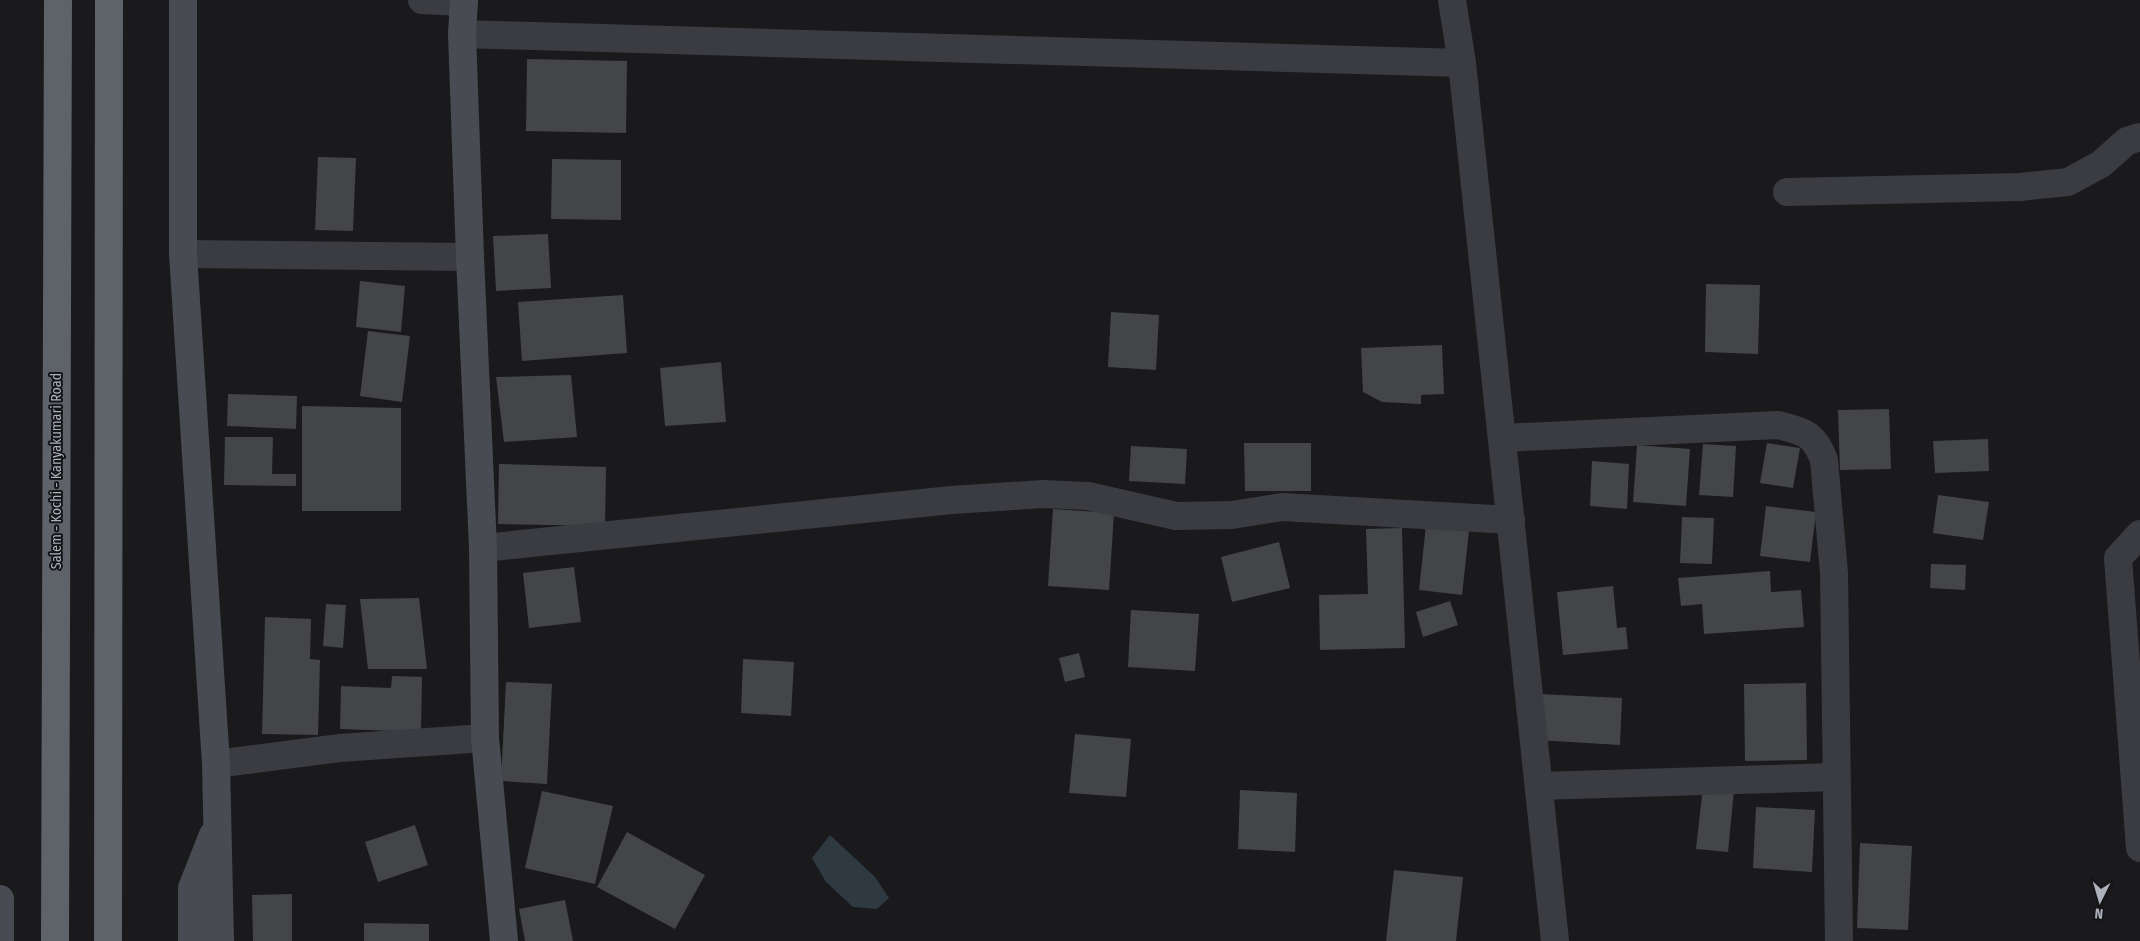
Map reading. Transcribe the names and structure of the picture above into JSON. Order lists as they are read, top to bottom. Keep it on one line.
{"streets":{"highway":["Salem - Kochi - Kanyakumari Road"]},"north":"bottom"}
